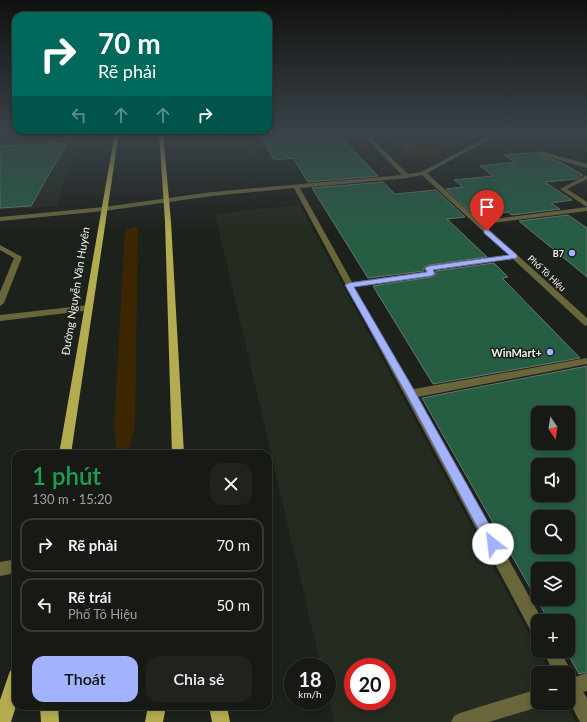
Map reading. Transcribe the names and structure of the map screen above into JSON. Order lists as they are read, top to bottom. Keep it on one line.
{"streets":{"main road":["Đường Nguyễn Văn Huyên"],"street":["Phố Tô Hiệu"]},"places":["B7","WinMart+"],"north":"bottom","page":{"turn":["70 m","Rẽ phải"],"map_buttons":["+","−"],"heading":["1 phút","130 m · 15:20"],"list":[{"name":"Rẽ phải","value":"70 m"},{"name":"Rẽ trái","note":"Phố Tô Hiệu","value":"50 m"}],"buttons":["Thoát","Chia sẻ"],"speed":"18 km/h","limit":"20"}}
